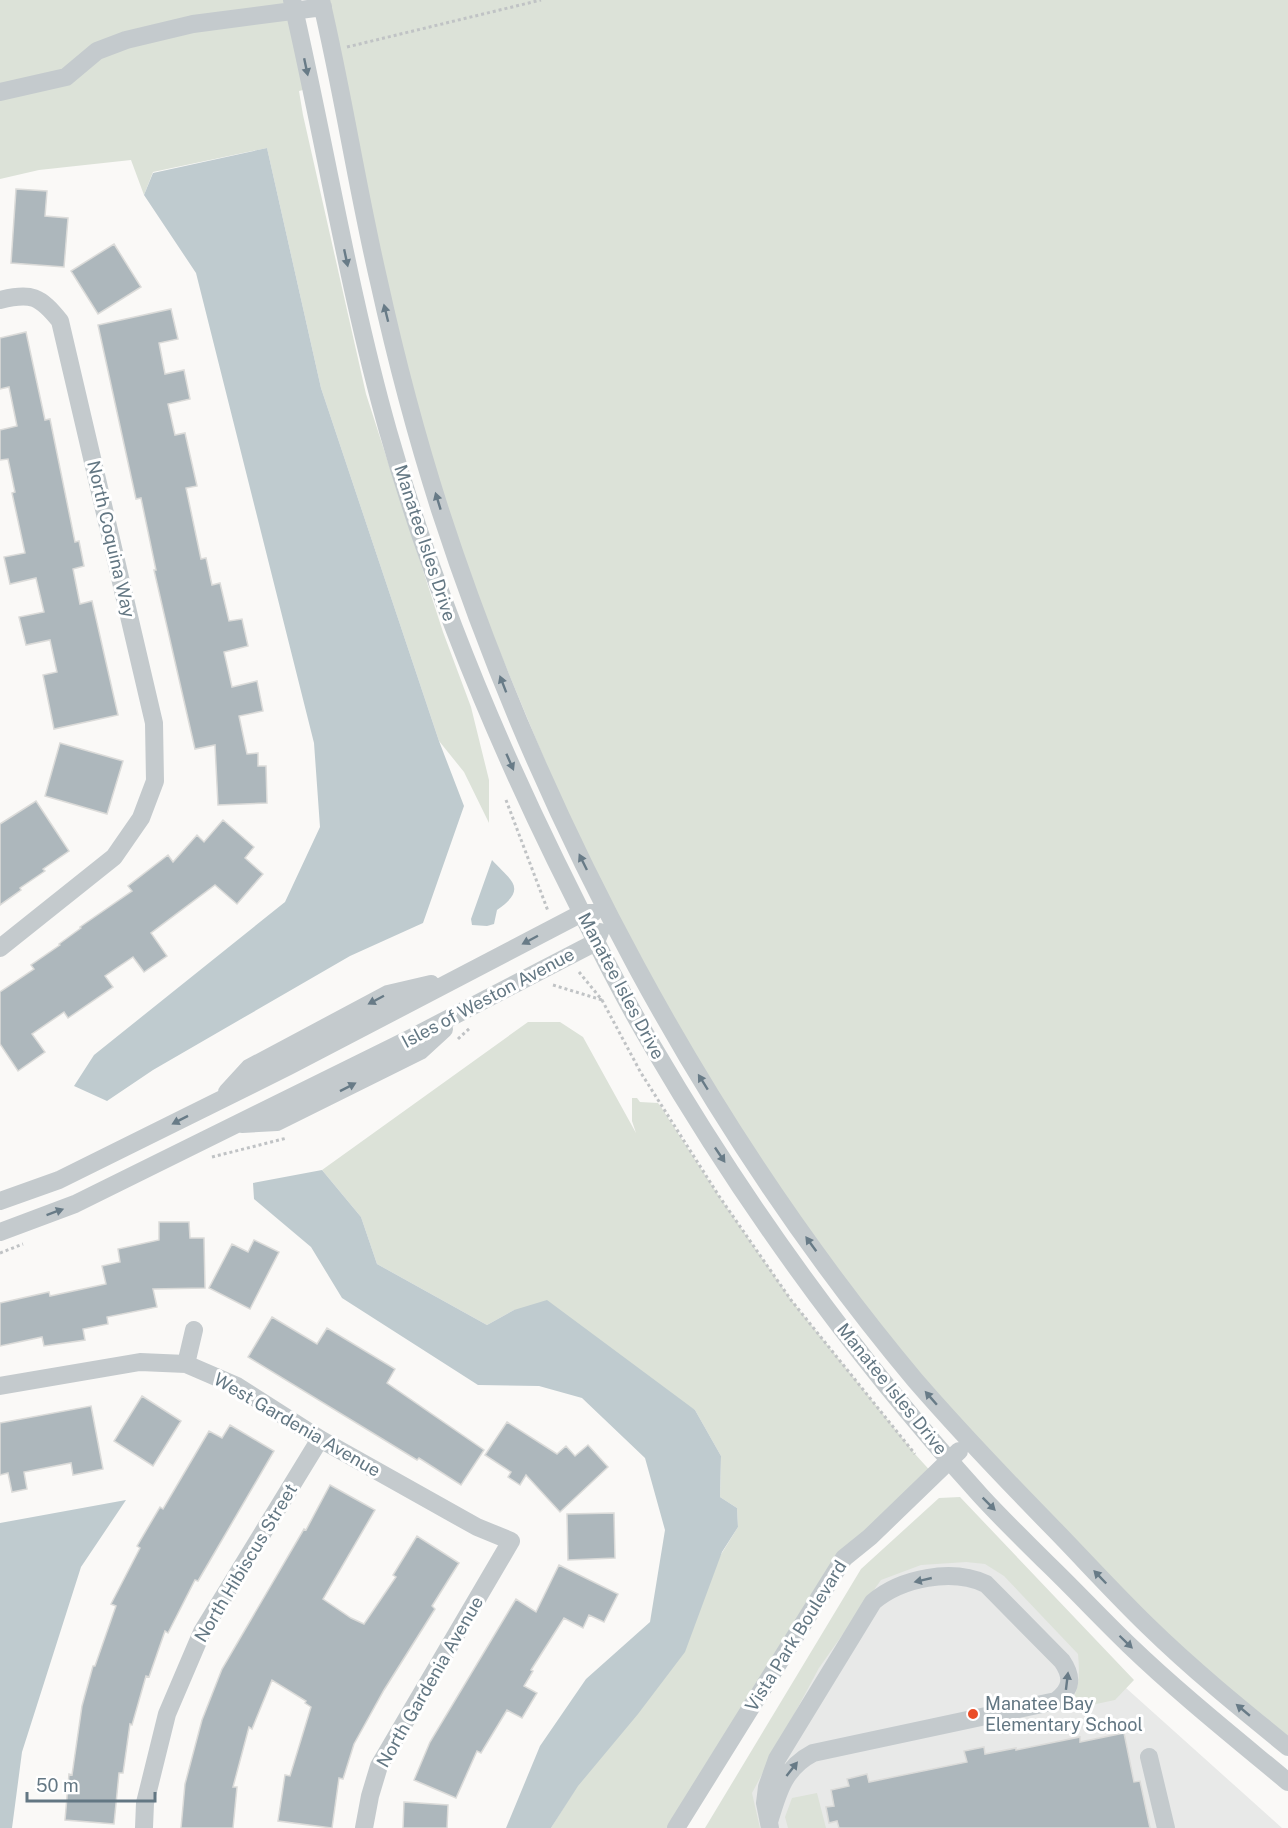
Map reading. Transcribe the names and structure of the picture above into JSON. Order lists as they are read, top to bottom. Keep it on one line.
{"streets":{"street":["North Coquina Way","Manatee Isles Drive","Isles of Weston Avenue","West Gardenia Avenue","North Hibiscus Street","Vista Park Boulevard","North Gardenia Avenue"]},"crossings":[["Manatee Isles Drive","Isles of Weston Avenue"],["Manatee Isles Drive","Vista Park Boulevard"],["West Gardenia Avenue","North Hibiscus Street"],["West Gardenia Avenue","North Gardenia Avenue"]],"places":["Manatee Bay Elementary School"],"scale_bar":"50 m"}
